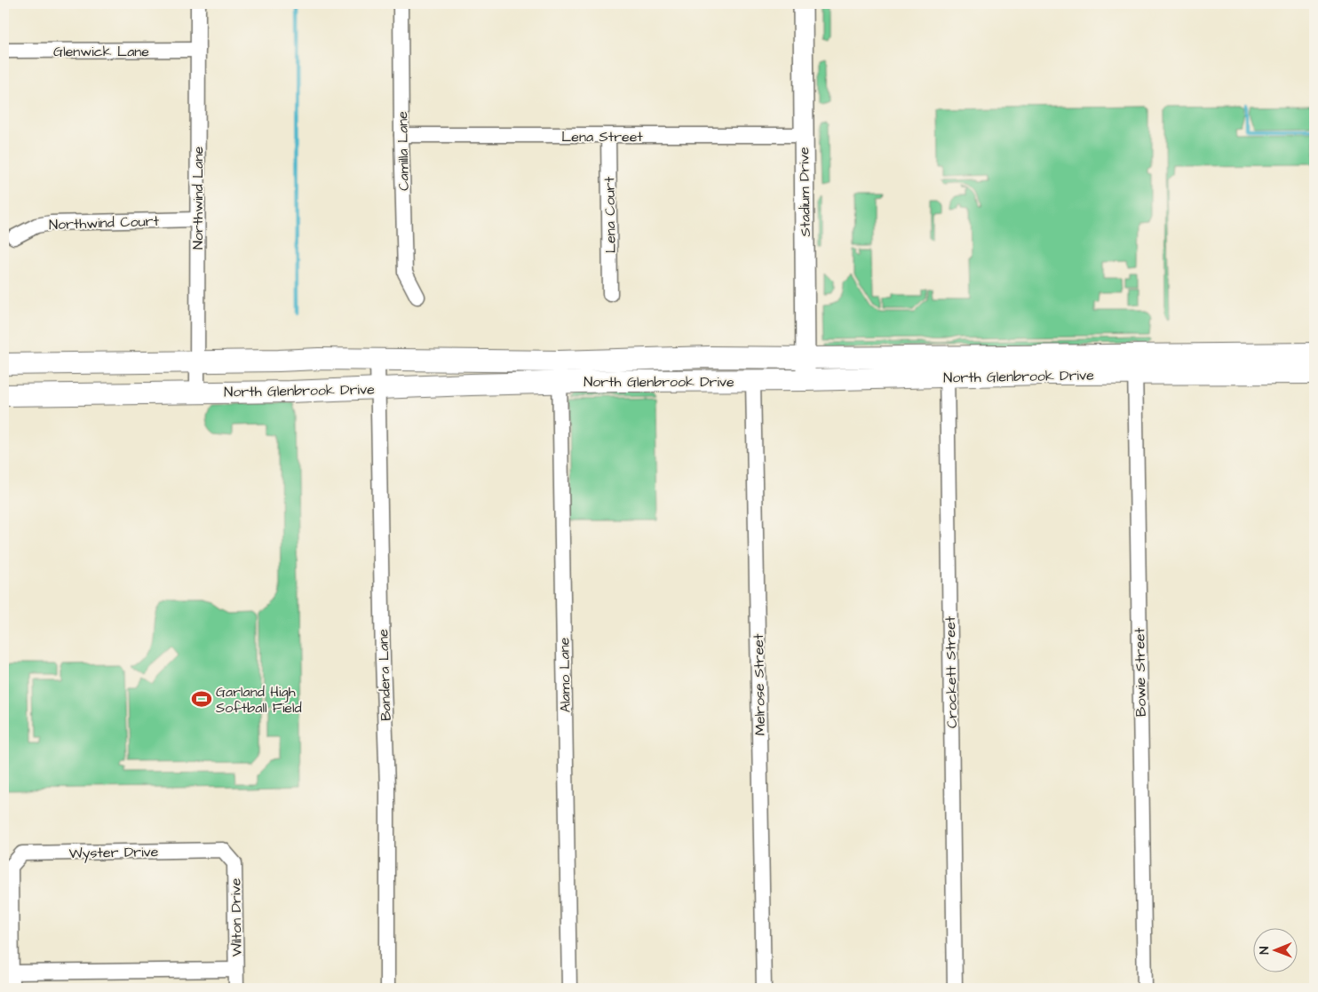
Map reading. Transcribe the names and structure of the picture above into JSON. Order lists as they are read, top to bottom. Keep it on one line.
{"streets":{"main road":["North Glenbrook Drive"],"street":["Glenwick Lane","Lena Street","Camilla Lane","Stadium Drive","Northwind Lane","Lena Court","Northwind Court","Crockett Street","Bowie Street","Bandera Lane","Alamo Lane","Melrose Street","Wyster Drive","Wilton Drive"]},"crossings":[["Glenwick Lane","Northwind Lane"],["Lena Street","Camilla Lane"],["Lena Street","Stadium Drive"],["Lena Street","Lena Court"],["Stadium Drive","North Glenbrook Drive"],["Northwind Lane","Northwind Court"],["Northwind Lane","North Glenbrook Drive"],["North Glenbrook Drive","Crockett Street"],["North Glenbrook Drive","Bowie Street"],["North Glenbrook Drive","Bandera Lane"],["North Glenbrook Drive","Alamo Lane"],["North Glenbrook Drive","Melrose Street"],["Wyster Drive","Wilton Drive"]],"places":{"sports":["Garland High Softball Field"]},"north":"left"}
